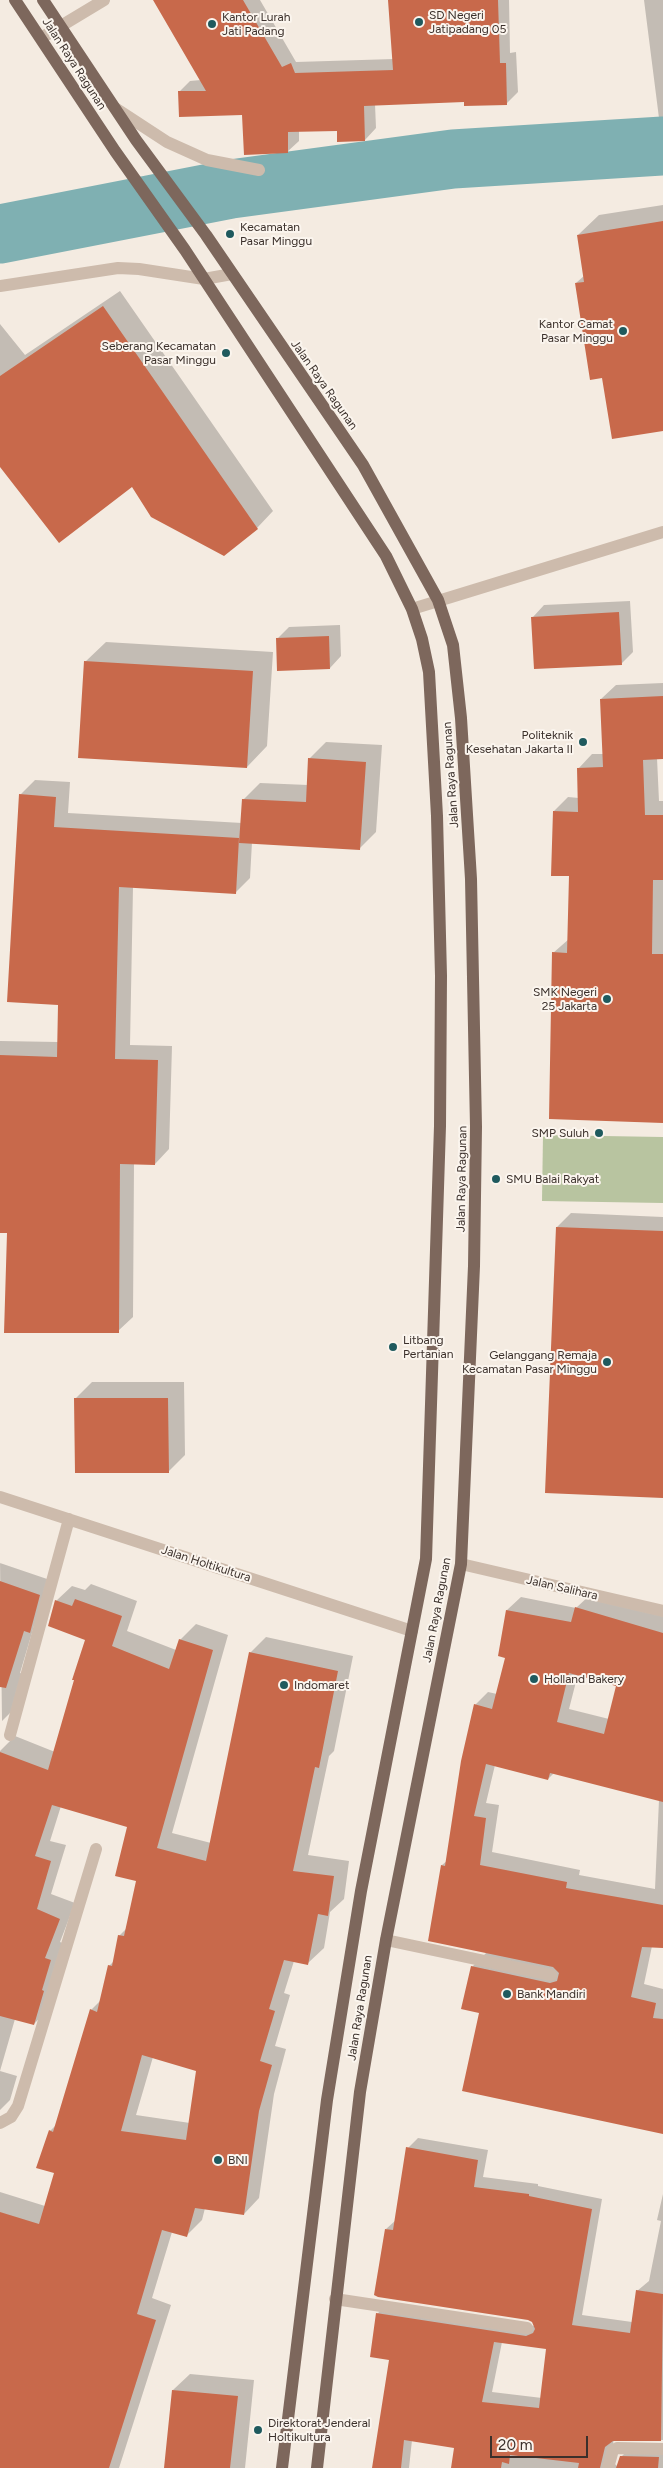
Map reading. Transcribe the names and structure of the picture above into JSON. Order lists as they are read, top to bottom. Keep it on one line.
{"streets":{"main road":["Jalan Raya Ragunan"],"street":["Jalan Holtikultura","Jalan Salihara"]},"crossings":[["Jalan Raya Ragunan","Jalan Holtikultura"],["Jalan Raya Ragunan","Jalan Salihara"]],"places":["SD Negeri Jatipadang 05","Kantor Lurah Jati Padang","Kecamatan Pasar Minggu","Kantor Camat Pasar Minggu","Seberang Kecamatan Pasar Minggu","Politeknik Kesehatan Jakarta II","SMK Negeri 25 Jakarta","SMP Suluh","SMU Balai Rakyat","Litbang Pertanian","Gelanggang Remaja Kecamatan Pasar Minggu","Holland Bakery","Indomaret","Bank Mandiri","BNI","Direktorat Jenderal Holtikultura"],"scale_bar":"20 m"}
